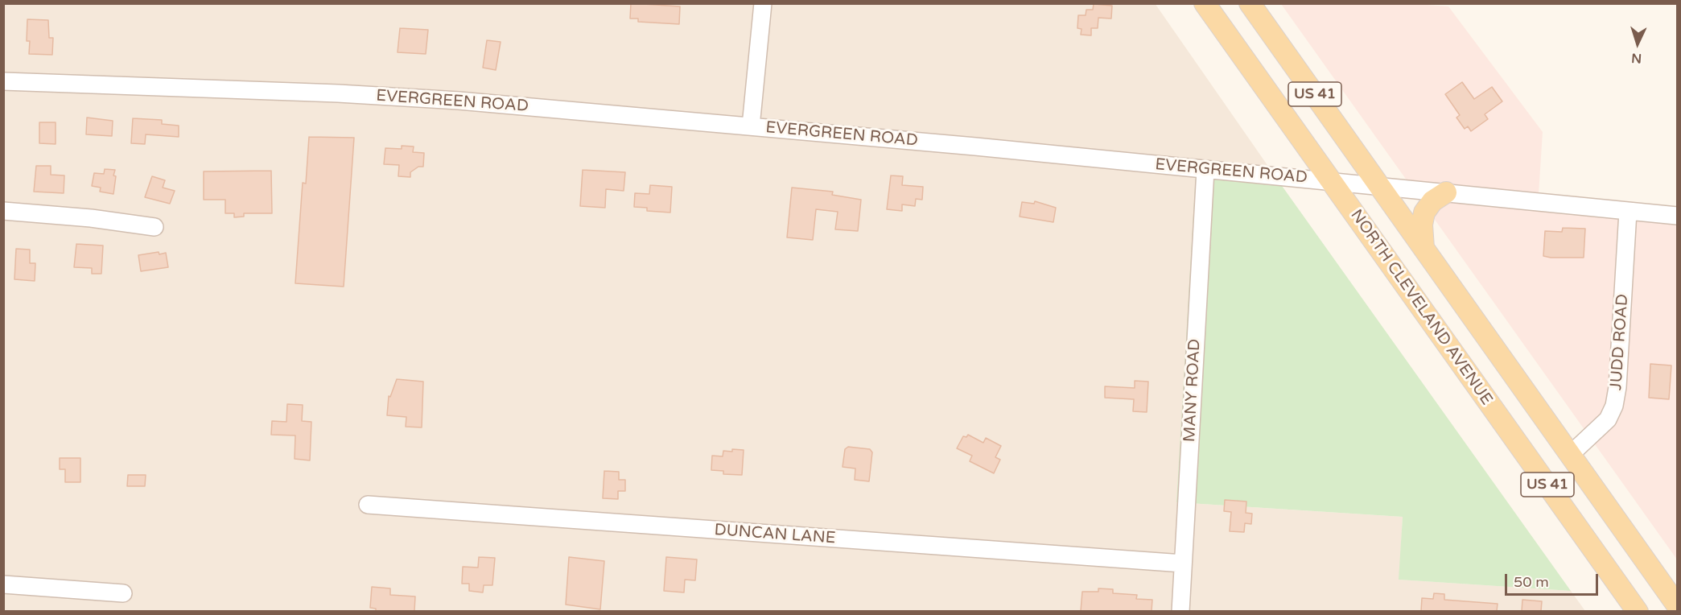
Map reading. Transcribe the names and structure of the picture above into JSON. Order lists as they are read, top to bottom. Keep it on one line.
{"streets":{"main road":["US 41","NORTH CLEVELAND AVENUE"],"street":["EVERGREEN ROAD","JUDD ROAD","MANY ROAD","DUNCAN LANE"]},"crossings":[["US 41","EVERGREEN ROAD"],["US 41","JUDD ROAD"],["EVERGREEN ROAD","NORTH CLEVELAND AVENUE"],["EVERGREEN ROAD","JUDD ROAD"],["EVERGREEN ROAD","MANY ROAD"],["MANY ROAD","DUNCAN LANE"]],"scale_bar":"50 m","north":"bottom"}
